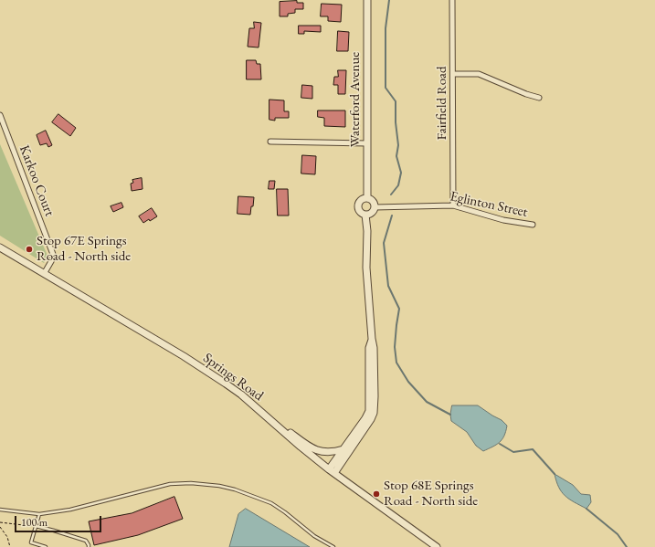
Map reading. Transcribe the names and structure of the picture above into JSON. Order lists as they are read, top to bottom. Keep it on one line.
{"streets":{"street":["Waterford Avenue","Fairfield Road","Karkoo Court","Eglinton Street","Springs Road"]},"crossings":[["Waterford Avenue","Eglinton Street"],["Fairfield Road","Eglinton Street"],["Karkoo Court","Springs Road"]],"places":["Stop 67E Springs Road - North side","Stop 68E Springs Road - North side"],"scale_bar":"100 m"}
